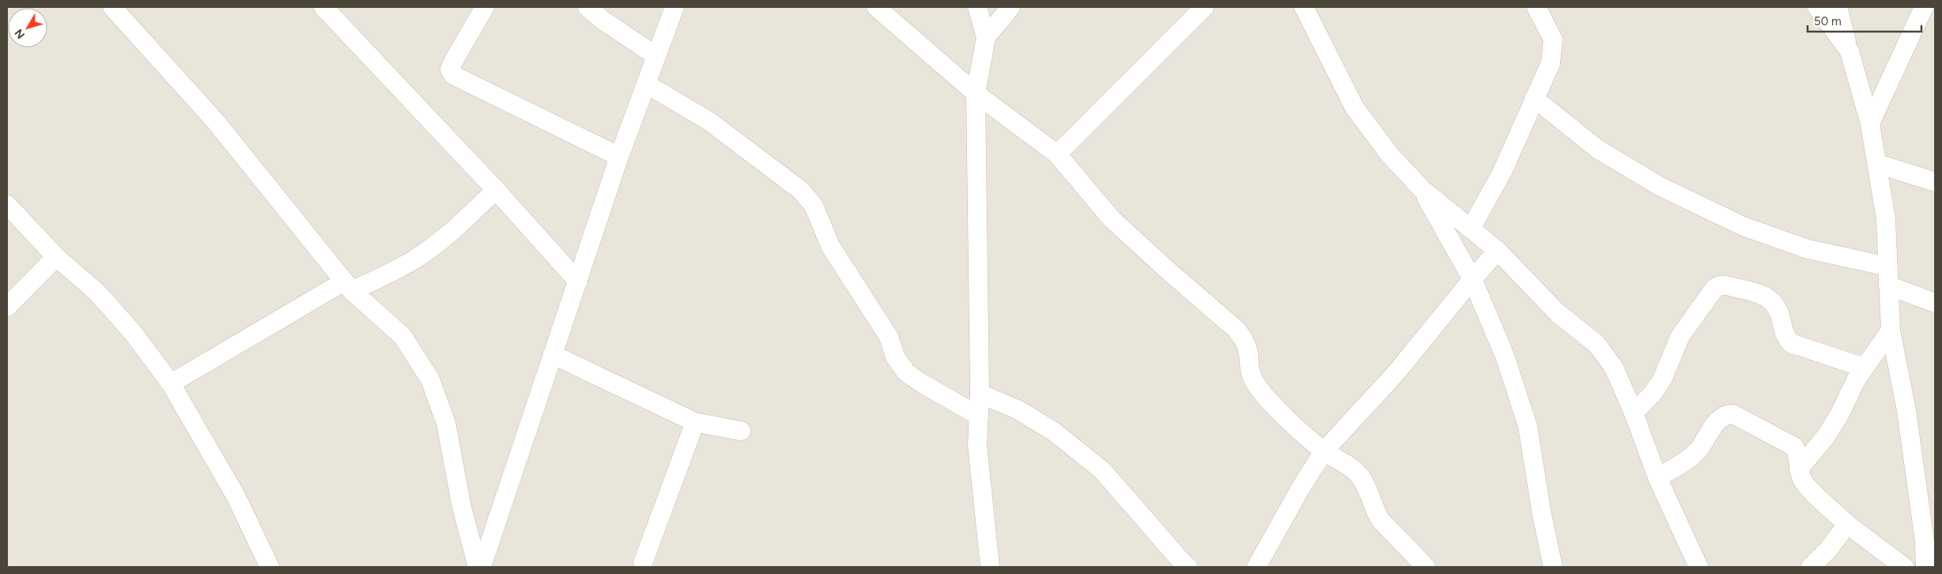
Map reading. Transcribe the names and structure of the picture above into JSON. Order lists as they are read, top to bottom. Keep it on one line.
{"scale_bar":"50 m","north":"bottom left"}
